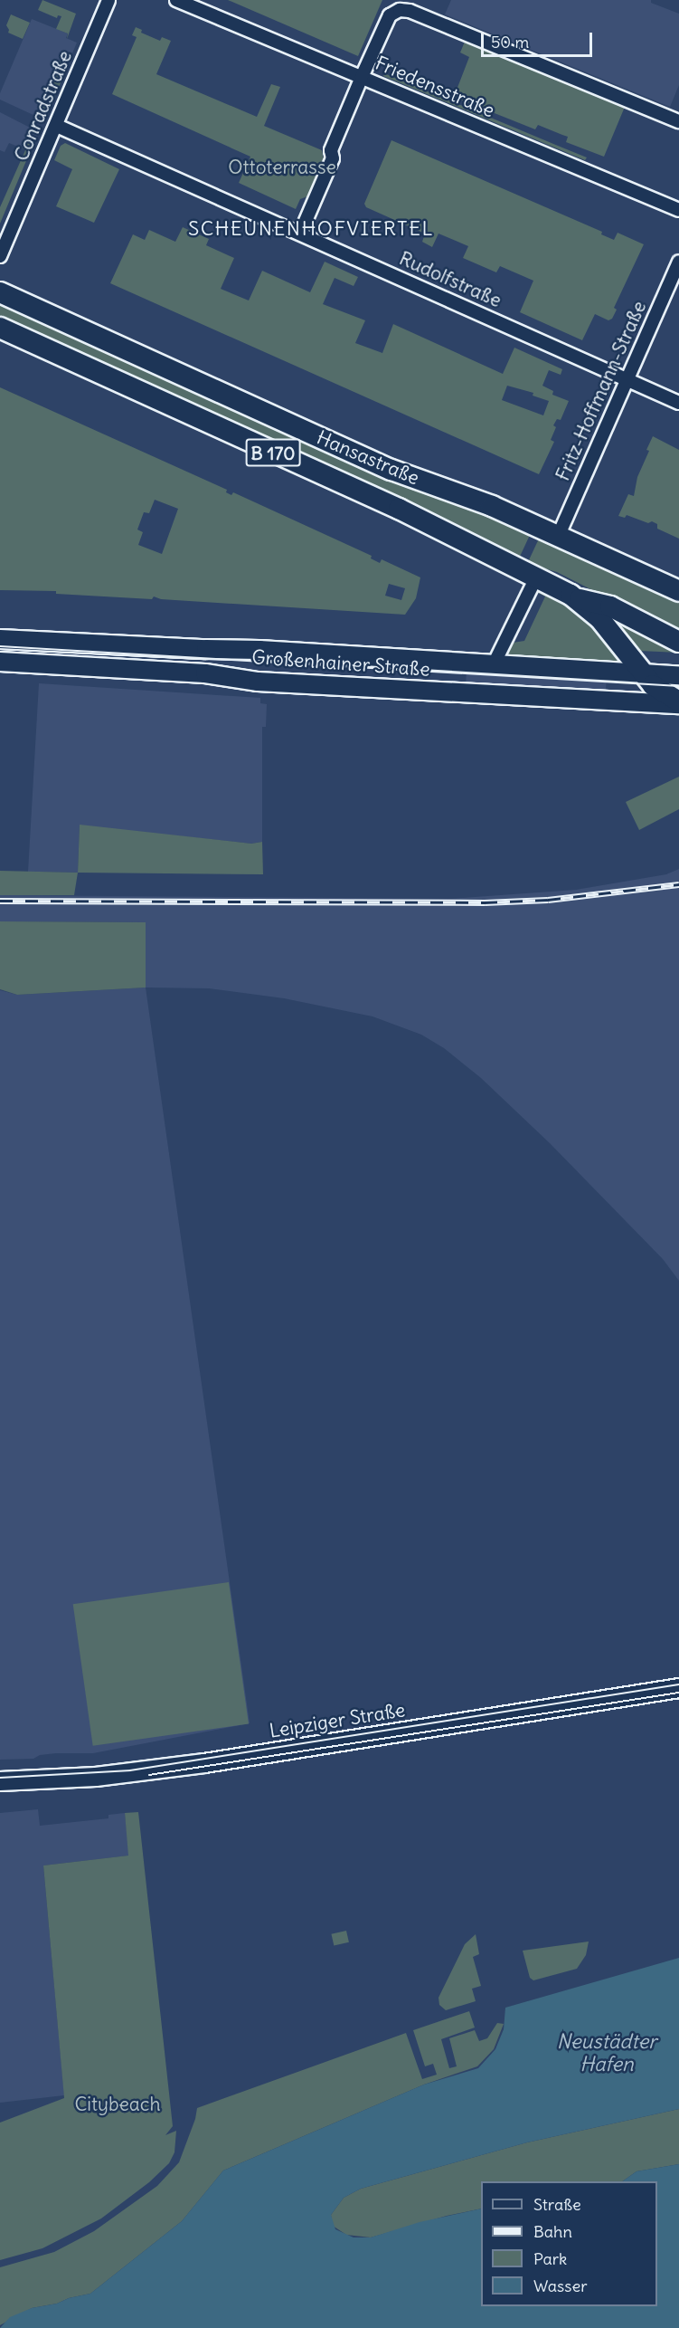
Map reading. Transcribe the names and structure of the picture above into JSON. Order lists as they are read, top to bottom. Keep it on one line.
{"streets":{"main road":["B 170","Hansastraße","Großenhainer Straße","Leipziger Straße"],"street":["Friedensstraße","Conradstraße","Rudolfstraße","Fritz-Hoffmann-Straße"]},"crossings":[["Conradstraße","Rudolfstraße"],["Rudolfstraße","Fritz-Hoffmann-Straße"],["Fritz-Hoffmann-Straße","Hansastraße"],["Hansastraße","Großenhainer Straße"]],"districts":["SCHEUNENHOFVIERTEL"],"water":["Neustädter Hafen"],"parks":["Ottoterrasse","Citybeach"],"legend":["Straße","Bahn","Park","Wasser"],"scale_bar":"50 m"}
